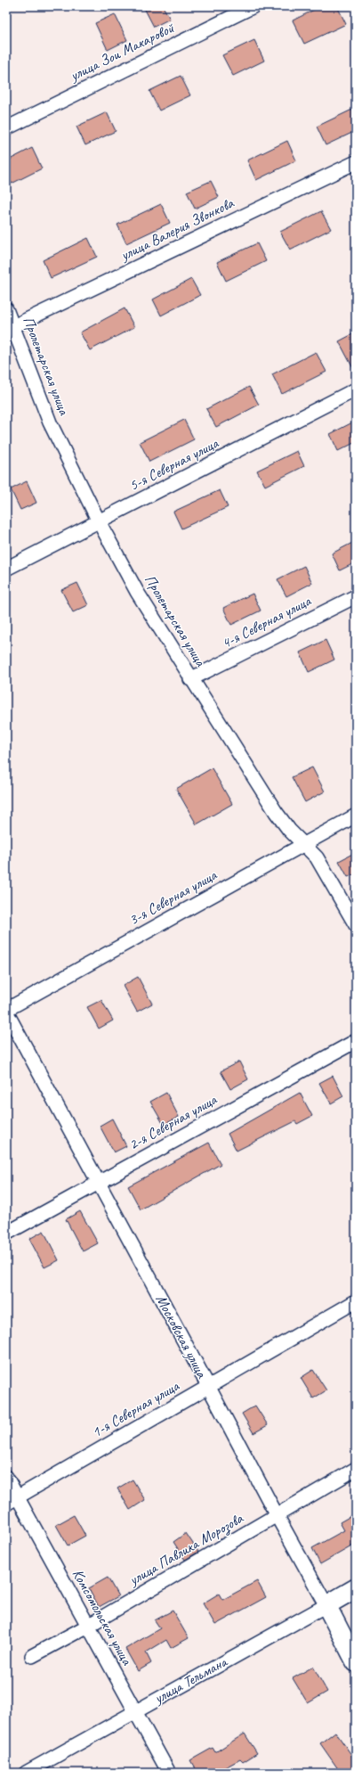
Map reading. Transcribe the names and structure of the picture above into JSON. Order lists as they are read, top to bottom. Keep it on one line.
{"streets":{"street":["улица Зои Макаровой","улица Валерия Звонкова","Пролетарская улица","5-я Северная улица","4-я Северная улица","3-я Северная улица","2-я Северная улица","Московская улица","1-я Северная улица","улица Павлика Морозова","Комсомольская улица","улица Тельмана"]},"crossings":[["улица Валерия Звонкова","Пролетарская улица"],["Пролетарская улица","5-я Северная улица"],["Пролетарская улица","4-я Северная улица"],["Пролетарская улица","3-я Северная улица"],["3-я Северная улица","Московская улица"],["2-я Северная улица","Московская улица"],["Московская улица","1-я Северная улица"],["Московская улица","улица Павлика Морозова"],["Московская улица","улица Тельмана"],["1-я Северная улица","Комсомольская улица"],["улица Павлика Морозова","Комсомольская улица"],["Комсомольская улица","улица Тельмана"]]}
